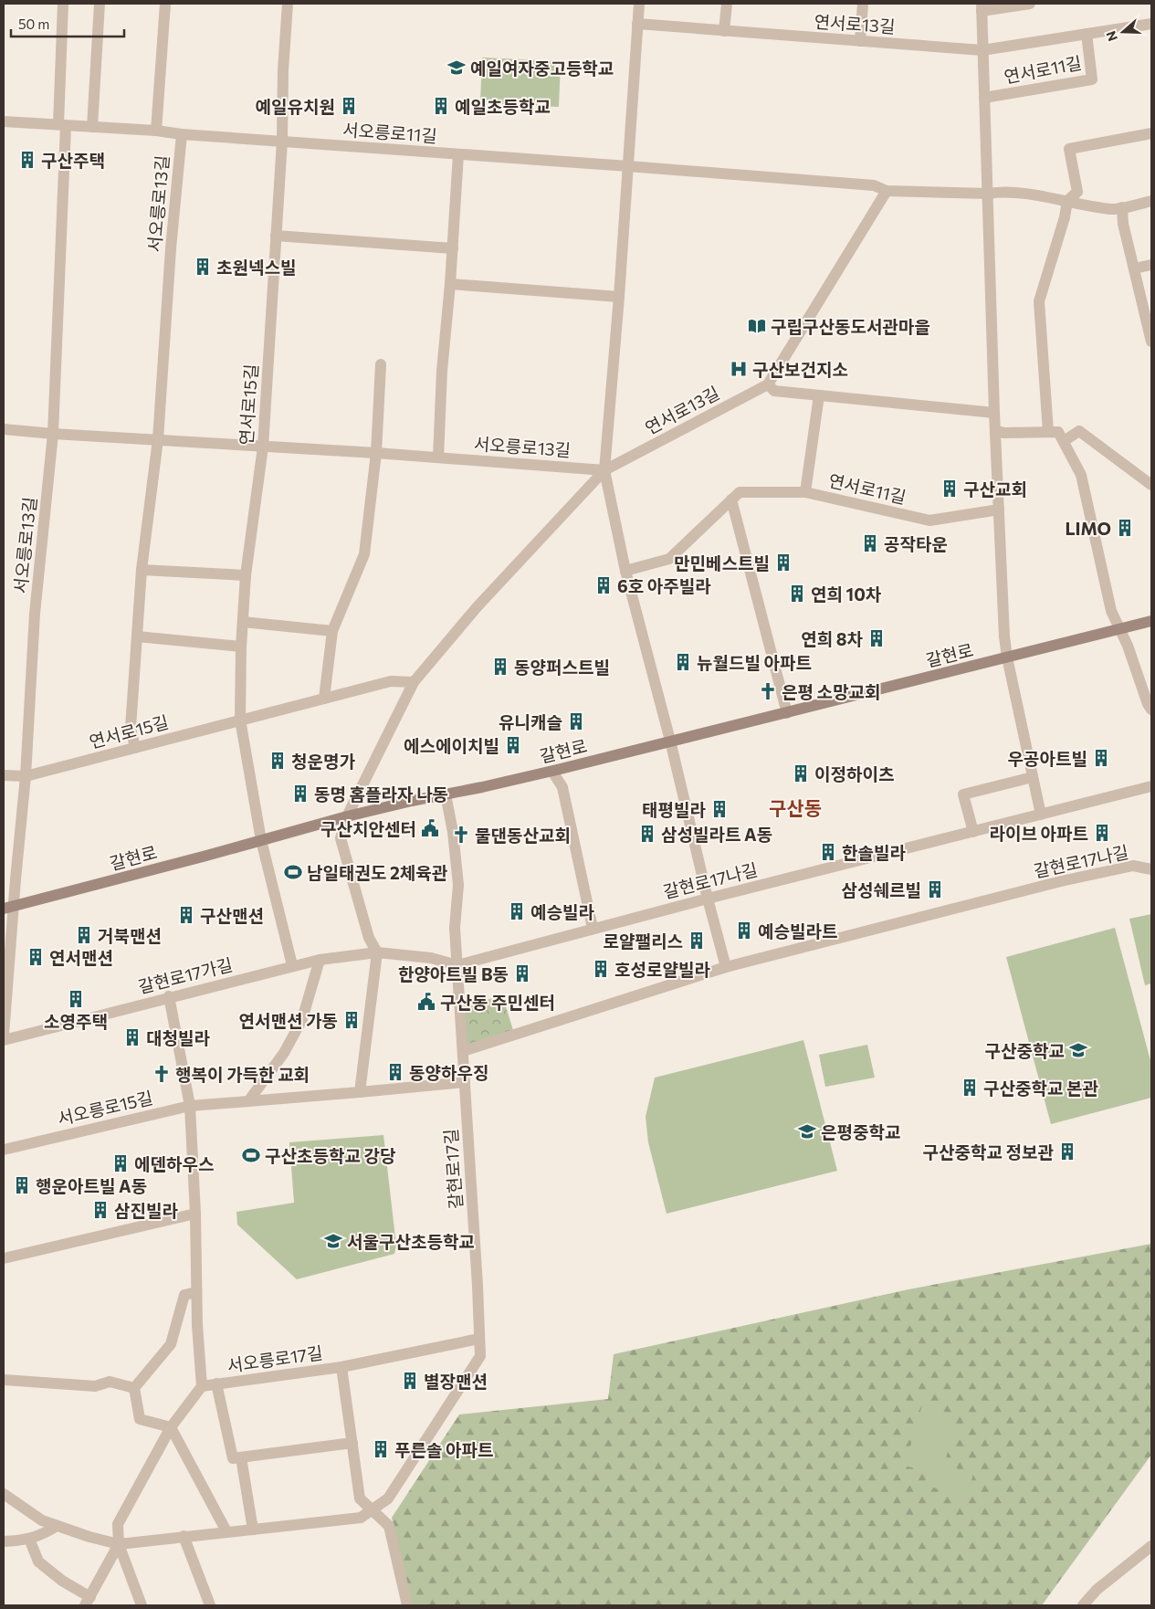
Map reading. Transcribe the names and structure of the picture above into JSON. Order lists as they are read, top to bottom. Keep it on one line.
{"streets":{"main road":["갈현로"],"street":["연서로13길","연서로11길","서오릉로11길","서오릉로13길","연서로15길","갈현로17나길","갈현로17가길","서오릉로15길","갈현로17길","서오릉로17길"]},"crossings":[["연서로13길","연서로11길"],["연서로13길","서오릉로13길"],["연서로11길","갈현로"],["연서로11길","갈현로17나길"],["서오릉로11길","서오릉로13길"],["서오릉로11길","연서로15길"],["서오릉로13길","연서로15길"],["서오릉로13길","갈현로"],["연서로15길","갈현로"],["갈현로","갈현로17길"],["갈현로17나길","갈현로17가길"],["갈현로17나길","갈현로17길"],["갈현로17가길","갈현로17길"],["갈현로17길","서오릉로17길"]],"districts":["구산동"],"places":{"school or university":["예일여자중고등학교","구산중학교","은평중학교","서울구산초등학교"],"building":["예일유치원","예일초등학교","구산주택","초원넥스빌","구산교회","LIMO","공작타운","만민베스트빌","6호 아주빌라","연희 10차","연희 8차","뉴월드빌 아파트","동양퍼스트빌","유니캐슬","에스에이치빌","우공아트빌","청운명가","이정하이츠","동명 홈플라자 나동","태평빌라","라이브 아파트","삼성빌라트 A동","한솔빌라","삼성쉐르빌","예승빌라","구산맨션","예승빌라트","거북맨션","로얄팰리스","연서맨션","호성로얄빌라","한양아트빌 B동","소영주택","연서맨션 가동","대청빌라","동양하우징","구산중학교 본관","구산중학교 정보관","에덴하우스","행운아트빌 A동","삼진빌라","별장맨션","푸른솔 아파트"],"library":["구립구산동도서관마을"],"hospital":["구산보건지소"],"church":["은평 소망교회","물댄동산교회","행복이 가득한 교회"],"public building":["구산치안센터","구산동 주민센터"],"sports":["남일태권도 2체육관","구산초등학교 강당"]},"scale_bar":"50 m","north":"left"}
